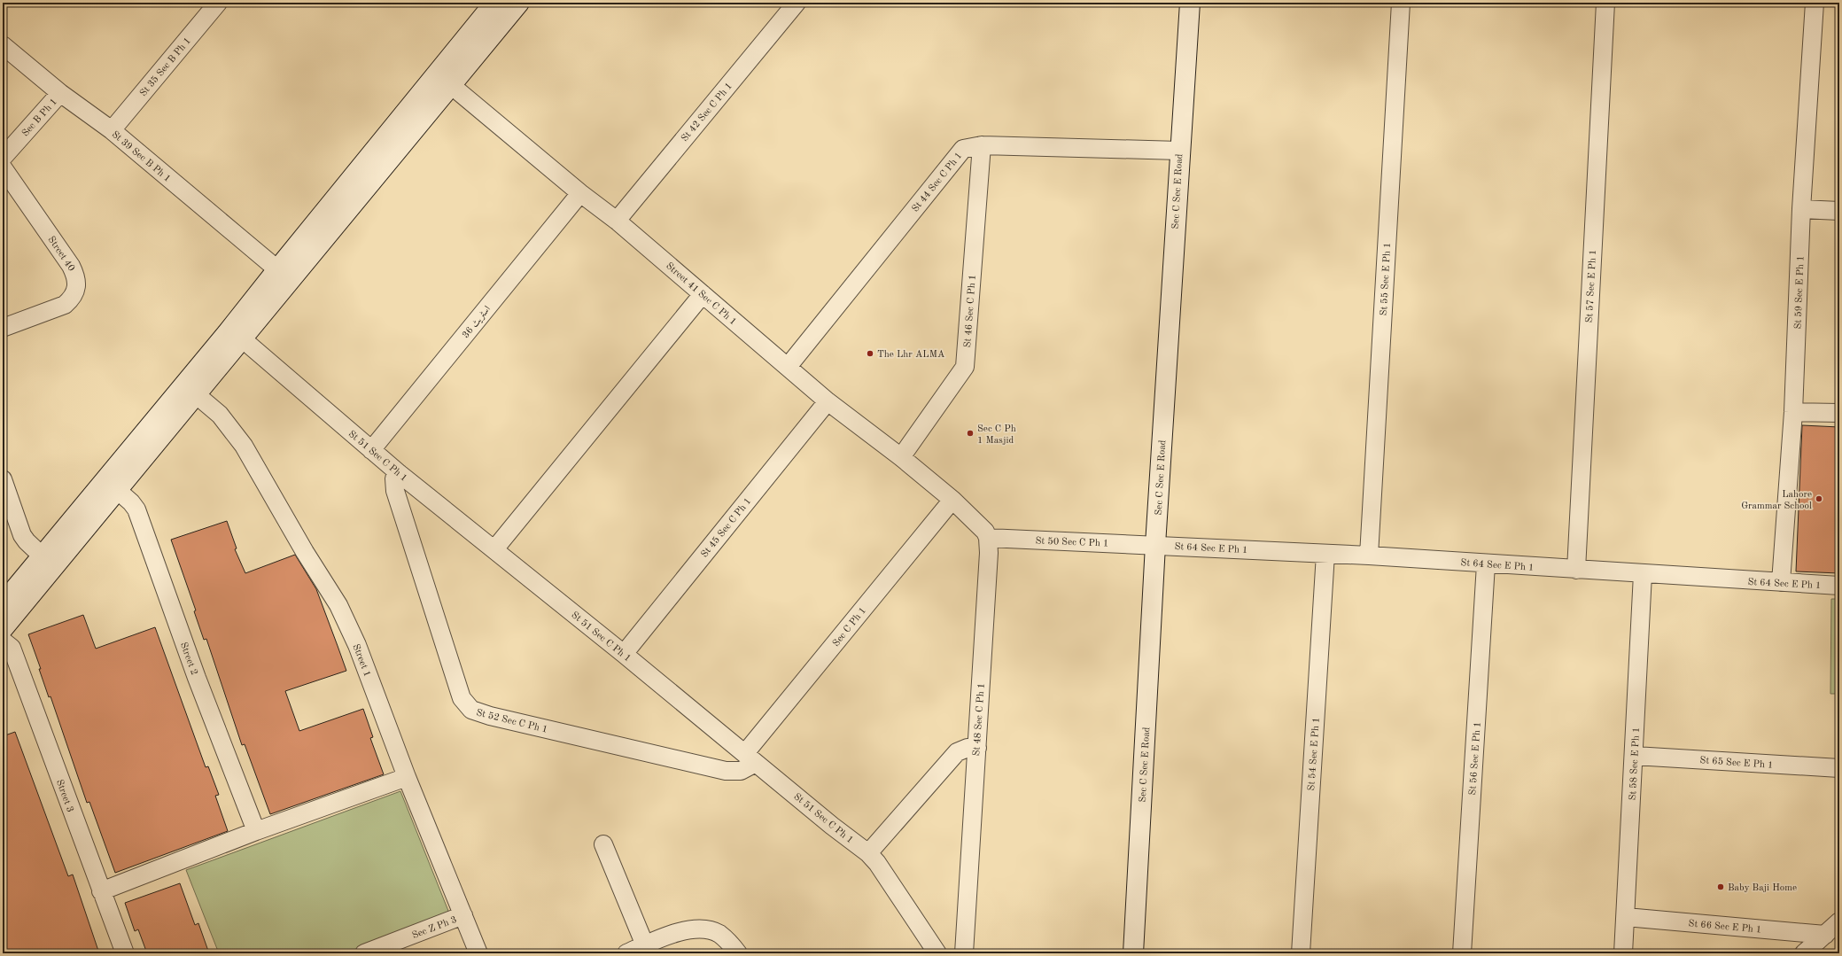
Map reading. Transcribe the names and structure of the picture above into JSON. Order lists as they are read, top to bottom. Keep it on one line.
{"streets":{"main road":["Sec C Sec E Road"],"street":["St 35 Sec B Ph 1","St 42 Sec C Ph 1","Sec B Ph 1","St 39 Sec B Ph 1","St 44 Sec C Ph 1","Street 40","St 55 Sec E Ph 1","St 57 Sec E Ph 1","St 59 Sec E Ph 1","Street 41 Sec C Ph 1","St 46 Sec C Ph 1","اسٹریٹ 36","St 51 Sec C Ph 1","St 45 Sec C Ph 1","St 50 Sec C Ph 1","St 64 Sec E Ph 1","Sec C Ph 1","Street 2","Street 1","St 48 Sec C Ph 1","St 52 Sec C Ph 1","St 54 Sec E Ph 1","St 56 Sec E Ph 1","St 65 Sec E Ph 1","St 58 Sec E Ph 1","Street 3","St 66 Sec E Ph 1","Sec Z Ph 3"]},"crossings":[["St 35 Sec B Ph 1","St 39 Sec B Ph 1"],["St 42 Sec C Ph 1","Street 41 Sec C Ph 1"],["Sec B Ph 1","St 39 Sec B Ph 1"],["St 44 Sec C Ph 1","Sec C Sec E Road"],["St 44 Sec C Ph 1","Street 41 Sec C Ph 1"],["St 44 Sec C Ph 1","St 46 Sec C Ph 1"],["Sec C Sec E Road","St 50 Sec C Ph 1"],["Sec C Sec E Road","St 64 Sec E Ph 1"],["St 55 Sec E Ph 1","St 64 Sec E Ph 1"],["St 57 Sec E Ph 1","St 64 Sec E Ph 1"],["St 59 Sec E Ph 1","St 64 Sec E Ph 1"],["Street 41 Sec C Ph 1","St 46 Sec C Ph 1"],["Street 41 Sec C Ph 1","اسٹریٹ 36"],["Street 41 Sec C Ph 1","St 45 Sec C Ph 1"],["Street 41 Sec C Ph 1","Sec C Ph 1"],["اسٹریٹ 36","St 51 Sec C Ph 1"],["St 51 Sec C Ph 1","St 45 Sec C Ph 1"],["St 51 Sec C Ph 1","Sec C Ph 1"],["St 51 Sec C Ph 1","St 52 Sec C Ph 1"],["St 50 Sec C Ph 1","St 64 Sec E Ph 1"],["St 50 Sec C Ph 1","St 48 Sec C Ph 1"],["St 64 Sec E Ph 1","St 54 Sec E Ph 1"],["St 64 Sec E Ph 1","St 56 Sec E Ph 1"],["St 64 Sec E Ph 1","St 58 Sec E Ph 1"],["Sec C Ph 1","St 52 Sec C Ph 1"],["Street 1","Sec Z Ph 3"],["St 65 Sec E Ph 1","St 58 Sec E Ph 1"],["St 58 Sec E Ph 1","St 66 Sec E Ph 1"]],"places":["The Lhr ALMA","Sec C Ph 1 Masjid","Lahore Grammar School","Baby Baji Home"]}
